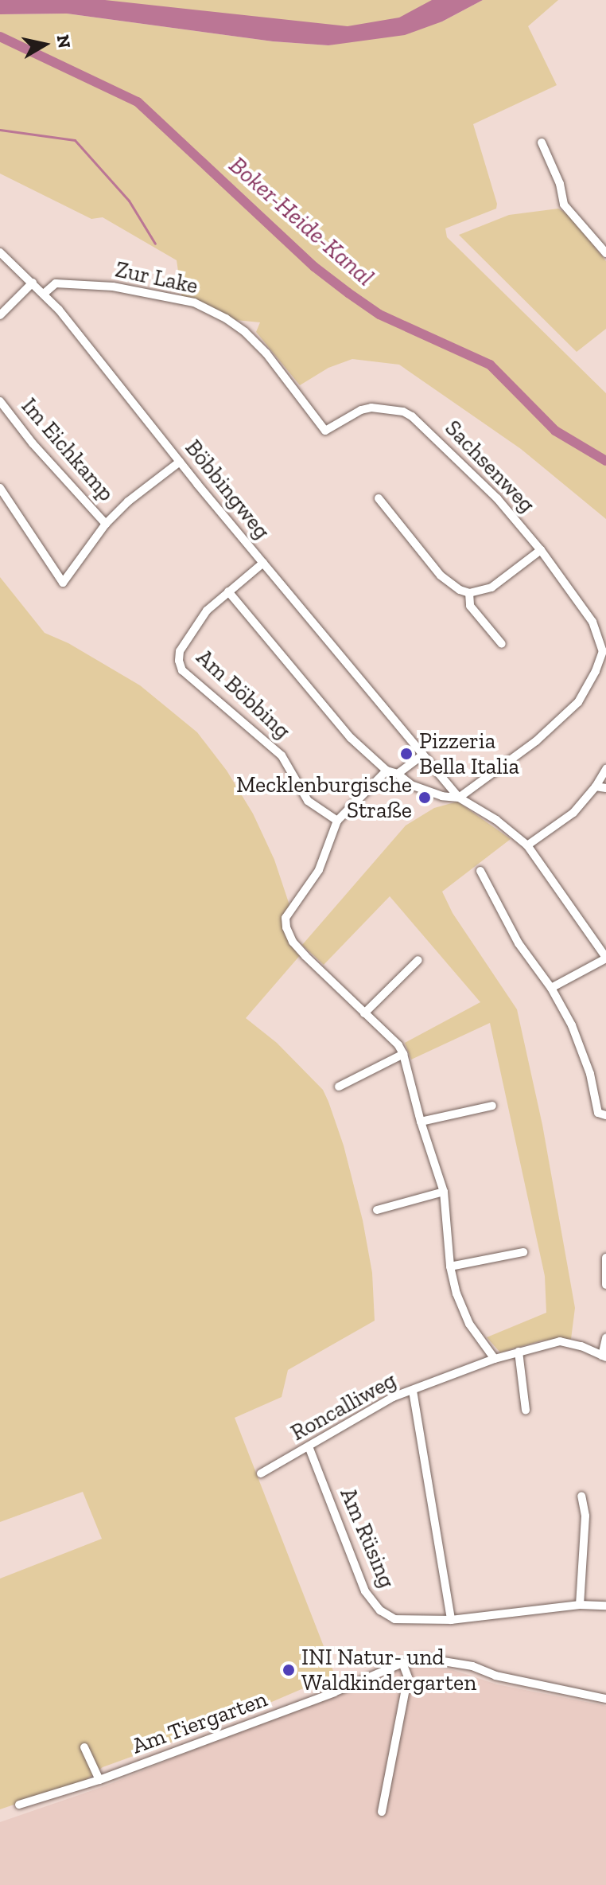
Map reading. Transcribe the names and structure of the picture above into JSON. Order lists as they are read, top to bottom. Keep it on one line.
{"streets":{"street":["Zur Lake","Im Eichkamp","Sachsenweg","Böbbingweg","Am Böbbing","Roncalliweg","Am Rüsing","Am Tiergarten"]},"crossings":[["Zur Lake","Sachsenweg"],["Zur Lake","Böbbingweg"],["Böbbingweg","Am Böbbing"],["Roncalliweg","Am Rüsing"]],"water":["Boker-Heide-Kanal"],"places":["Pizzeria Bella Italia","Mecklenburgische Straße","INI Natur- und Waldkindergarten"],"north":"right"}
